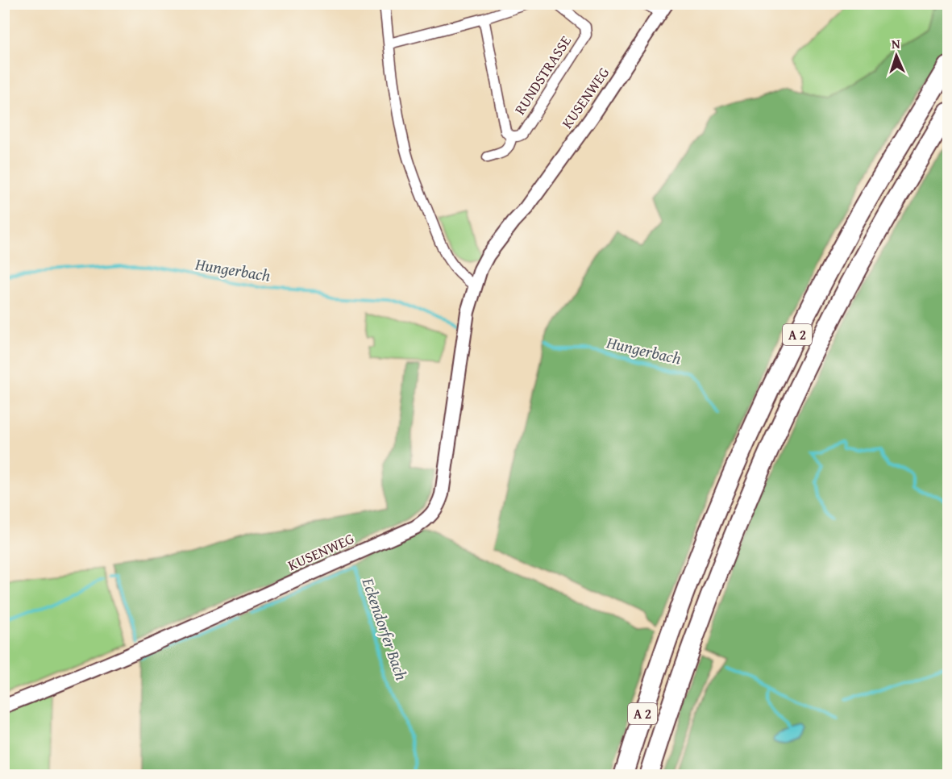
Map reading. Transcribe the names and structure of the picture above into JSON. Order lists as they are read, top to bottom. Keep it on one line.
{"streets":{"highway":["A 2"],"street":["RUNDSTRASSE","KUSENWEG"]},"water":["Hungerbach","Eckendorfer Bach"],"north":"top"}
